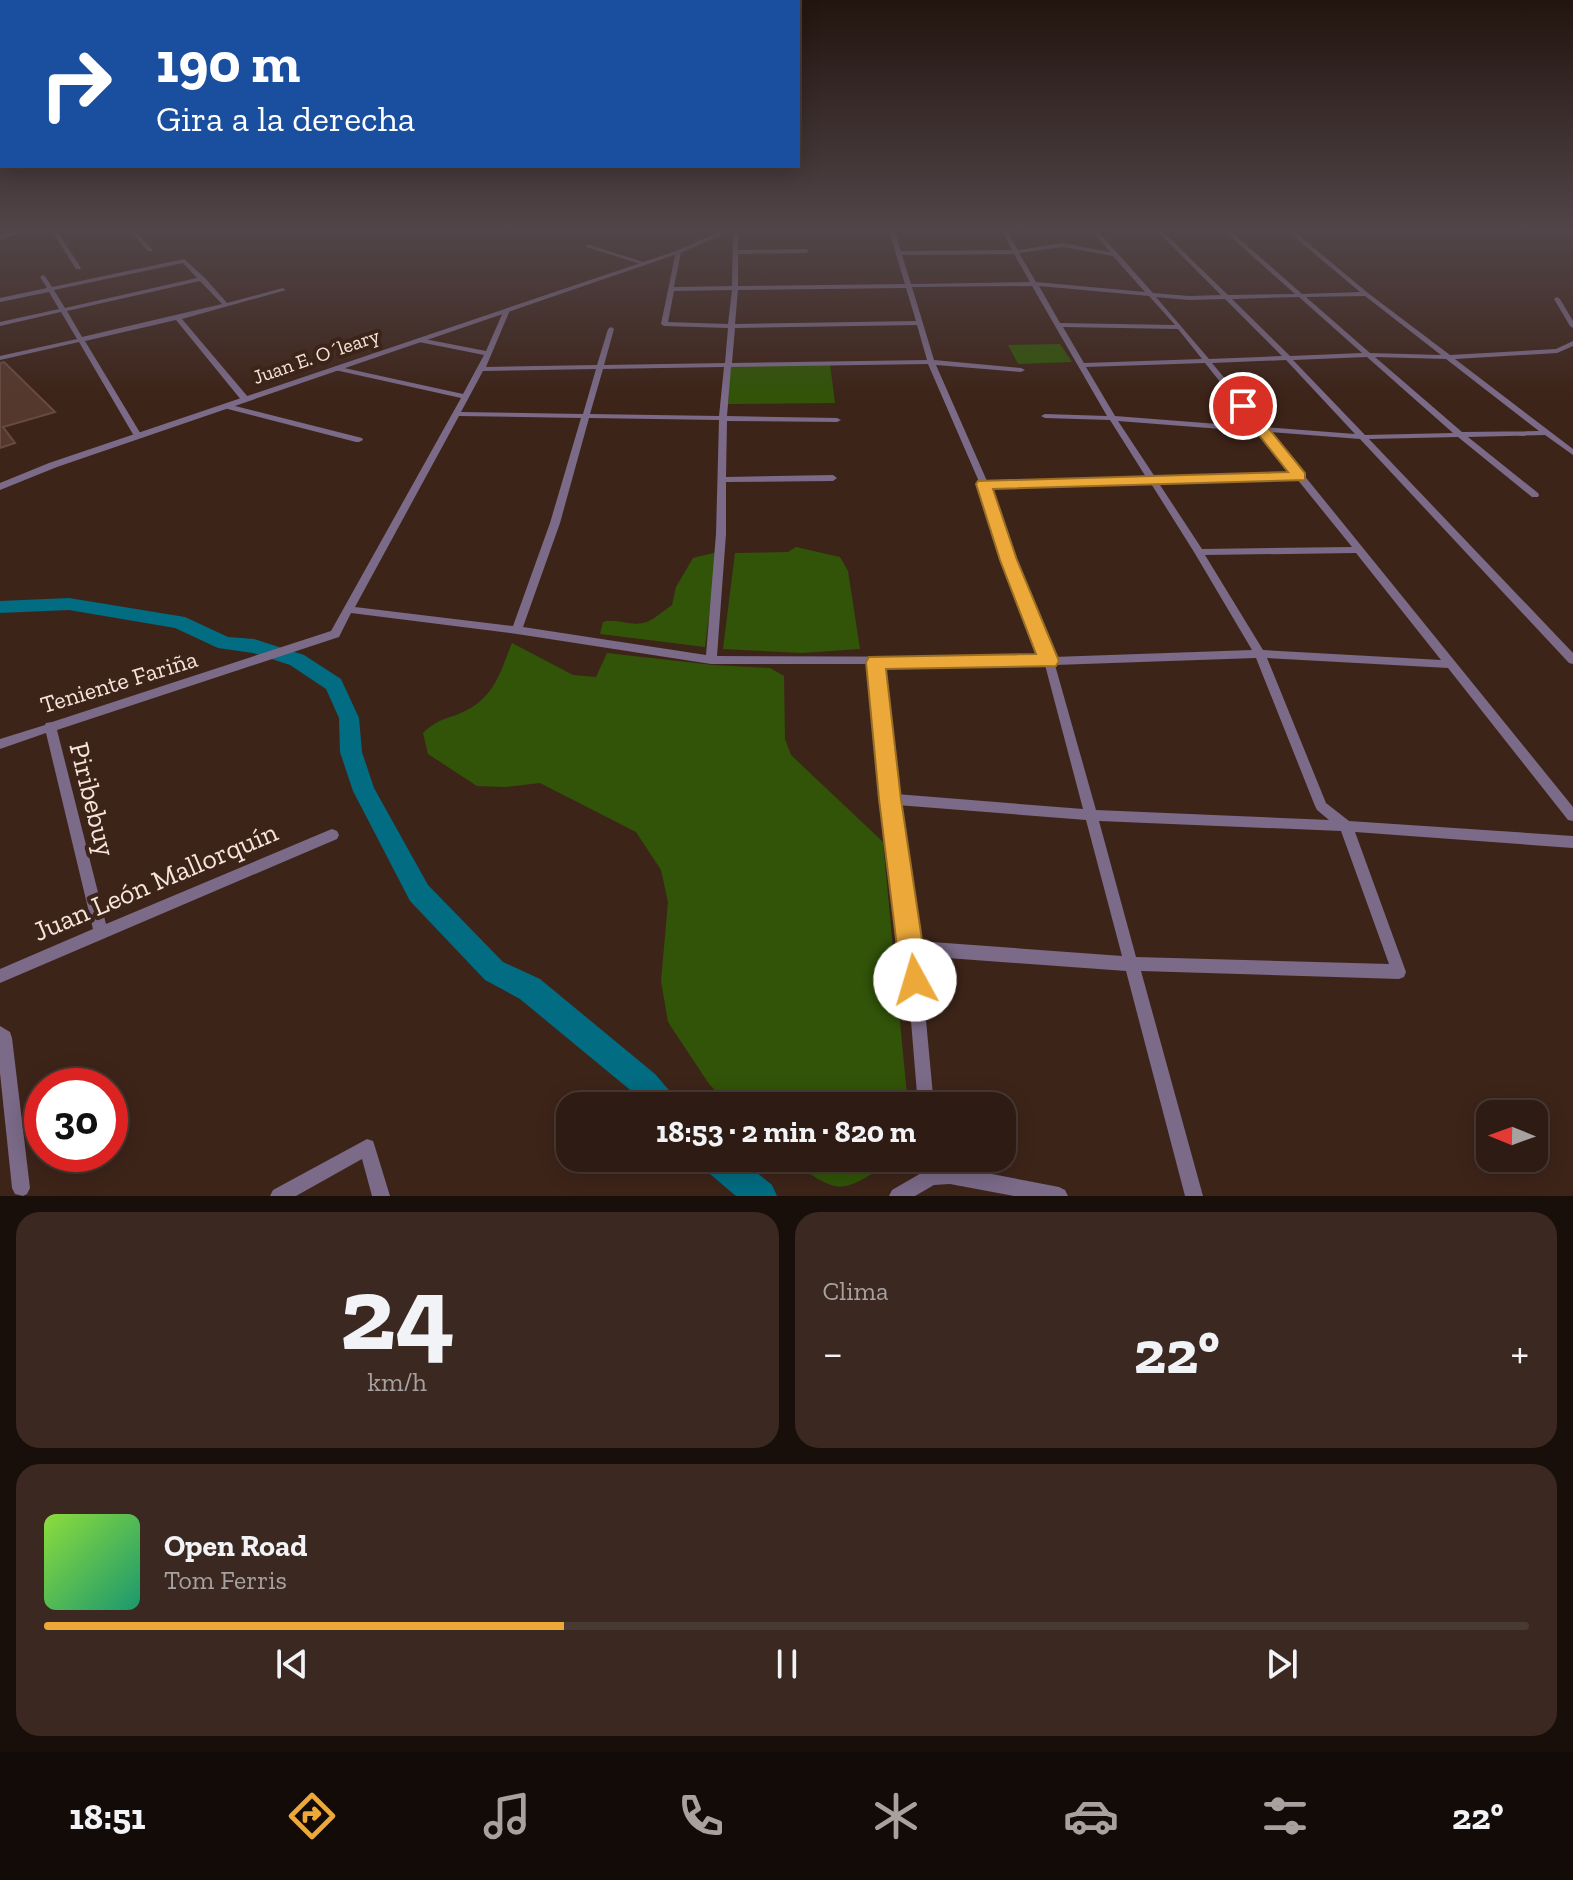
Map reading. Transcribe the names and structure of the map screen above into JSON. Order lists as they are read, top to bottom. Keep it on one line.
{"streets":{"street":["Juan E. O´leary","Teniente Fariña","Piribebuy","Juan León Mallorquín"]},"crossings":[["Juan E. O´leary","Teniente Fariña"],["Teniente Fariña","Piribebuy"],["Piribebuy","Juan León Mallorquín"]],"north":"left","page":{"turn":["190 m","Gira a la derecha"],"limit":"30","trip":"18:53 · 2 min · 820 m","tile":[["24","km/h"],"Clima"],"heat":["−","22°","+"],"song":["Open Road","Tom Ferris"],"tabs":["18:51","22°"]}}
